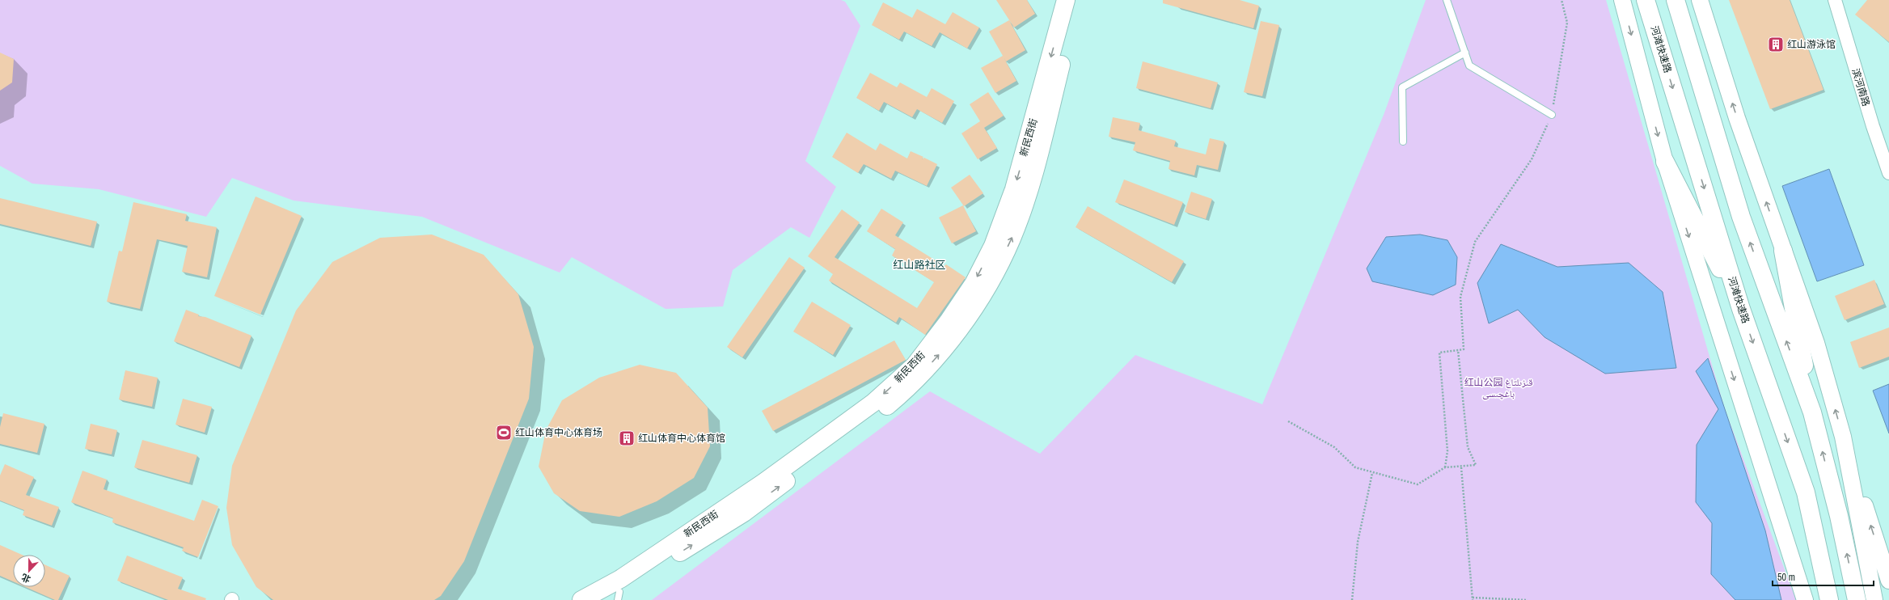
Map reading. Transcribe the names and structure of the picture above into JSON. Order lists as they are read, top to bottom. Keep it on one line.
{"streets":{"main road":["河滩快速路","新民西街"],"street":["滨河南路"]},"districts":["红山路社区"],"parks":["红山公园 قىزىلتاغ باغچىسى"],"places":{"building":["红山游泳馆","红山体育中心体育馆"],"sports":["红山体育中心体育场"]},"scale_bar":"50 m","north":"bottom"}
